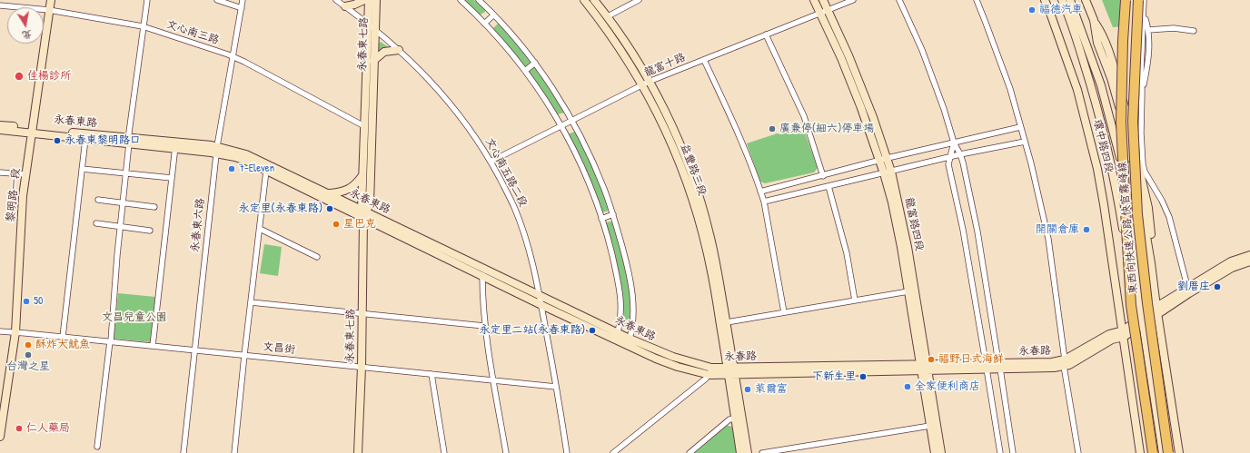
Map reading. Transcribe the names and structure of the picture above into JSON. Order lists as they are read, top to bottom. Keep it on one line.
{"streets":{"highway":["東西向快速公路 快官霧峰線"],"street":["文心南三路","永春東七路","龍富十路","永春東路","環中路四段","益豐路三段","文心南五路二段","黎明路一段","龍富路四段","永春東六路","文昌街","永春路"]},"crossings":[["文心南三路","永春東七路"],["文心南三路","黎明路一段"],["文心南三路","永春東六路"],["永春東七路","永春東路"],["永春東七路","文心南五路二段"],["永春東七路","文昌街"],["龍富十路","益豐路三段"],["龍富十路","文心南五路二段"],["龍富十路","龍富路四段"],["永春東路","文心南五路二段"],["永春東路","黎明路一段"],["永春東路","永春東六路"],["永春東路","永春路"],["環中路四段","東西向快速公路 快官霧峰線"],["環中路四段","永春路"],["益豐路三段","永春路"],["文心南五路二段","文昌街"],["黎明路一段","文昌街"],["龍富路四段","永春路"],["永春東六路","文昌街"]],"parks":["文昌兒童公園"],"places":["福德汽車","佳楊診所","廣兼停(細六)停車場","永春東黎明路口","7-Eleven","永定里(永春東路)","星巴克","開關倉庫","劉厝庄","50","永定里二站(永春東路)","酥炸大魷魚","台灣之星","福野日式海鮮","下新生里","全家便利商店","萊爾富","仁人藥局"],"north":"bottom"}
